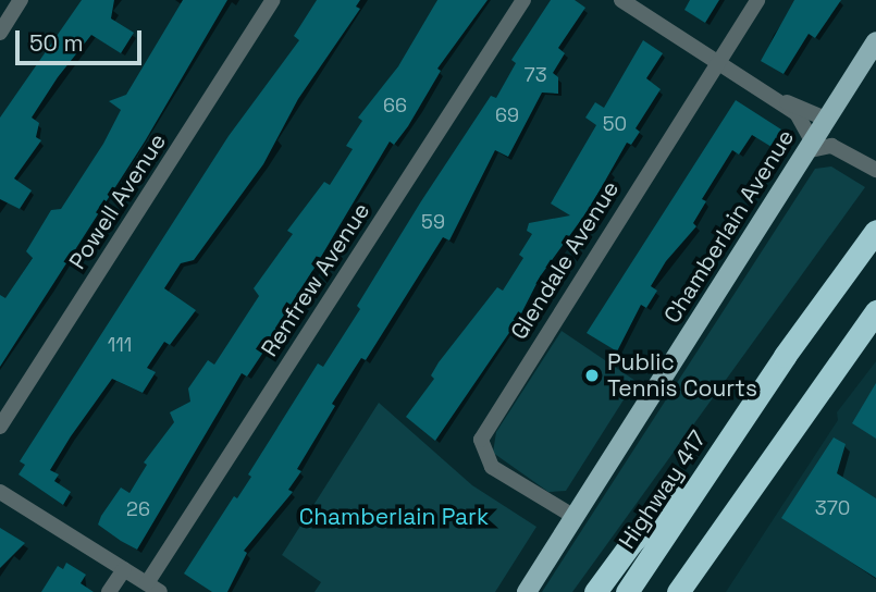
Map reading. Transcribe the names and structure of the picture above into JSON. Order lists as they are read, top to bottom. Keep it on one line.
{"streets":{"highway":["Highway 417"],"main road":["Chamberlain Avenue"],"street":["Powell Avenue","Glendale Avenue","Renfrew Avenue"]},"crossings":[["Chamberlain Avenue","Glendale Avenue"]],"parks":["Chamberlain Park"],"places":["Public Tennis Courts"],"house_numbers":["73","66","69","50","59","111","370","26"],"scale_bar":"50 m"}
